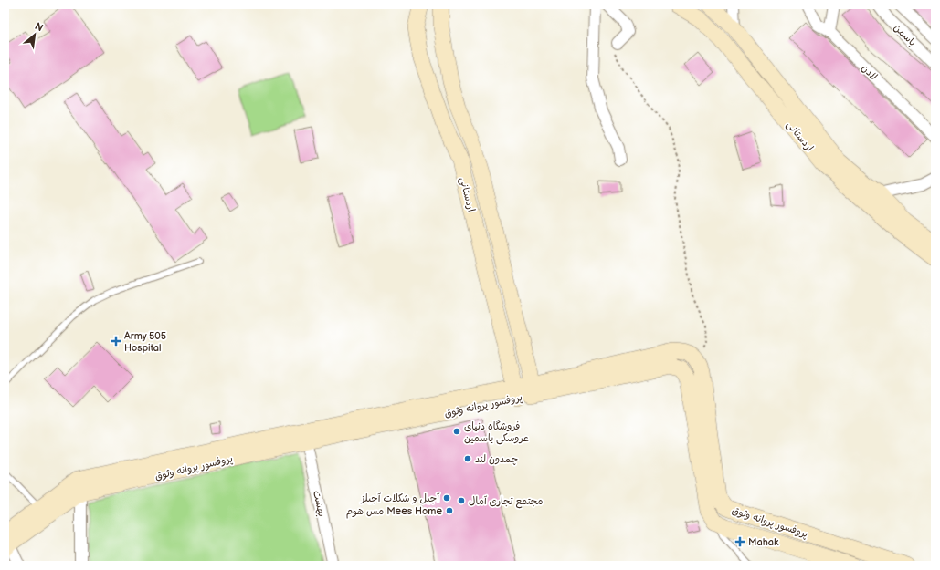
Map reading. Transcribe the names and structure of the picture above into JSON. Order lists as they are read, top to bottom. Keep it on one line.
{"streets":{"main road":["اردستانی","پروفسور پروانه وثوق"],"street":["یاسمن","لادن","بهشت"]},"crossings":[["اردستانی","پروفسور پروانه وثوق"],["پروفسور پروانه وثوق","بهشت"]],"places":{"health":["Army 505 Hospital","Mahak"],"other":["فروشگاه دنیای عروسکی یاسمین","چمدون لند","آجیل و شکلات آجیلز","مجتمع تجاری آمال","مس هوم Mees Home"]},"north":"top right"}
